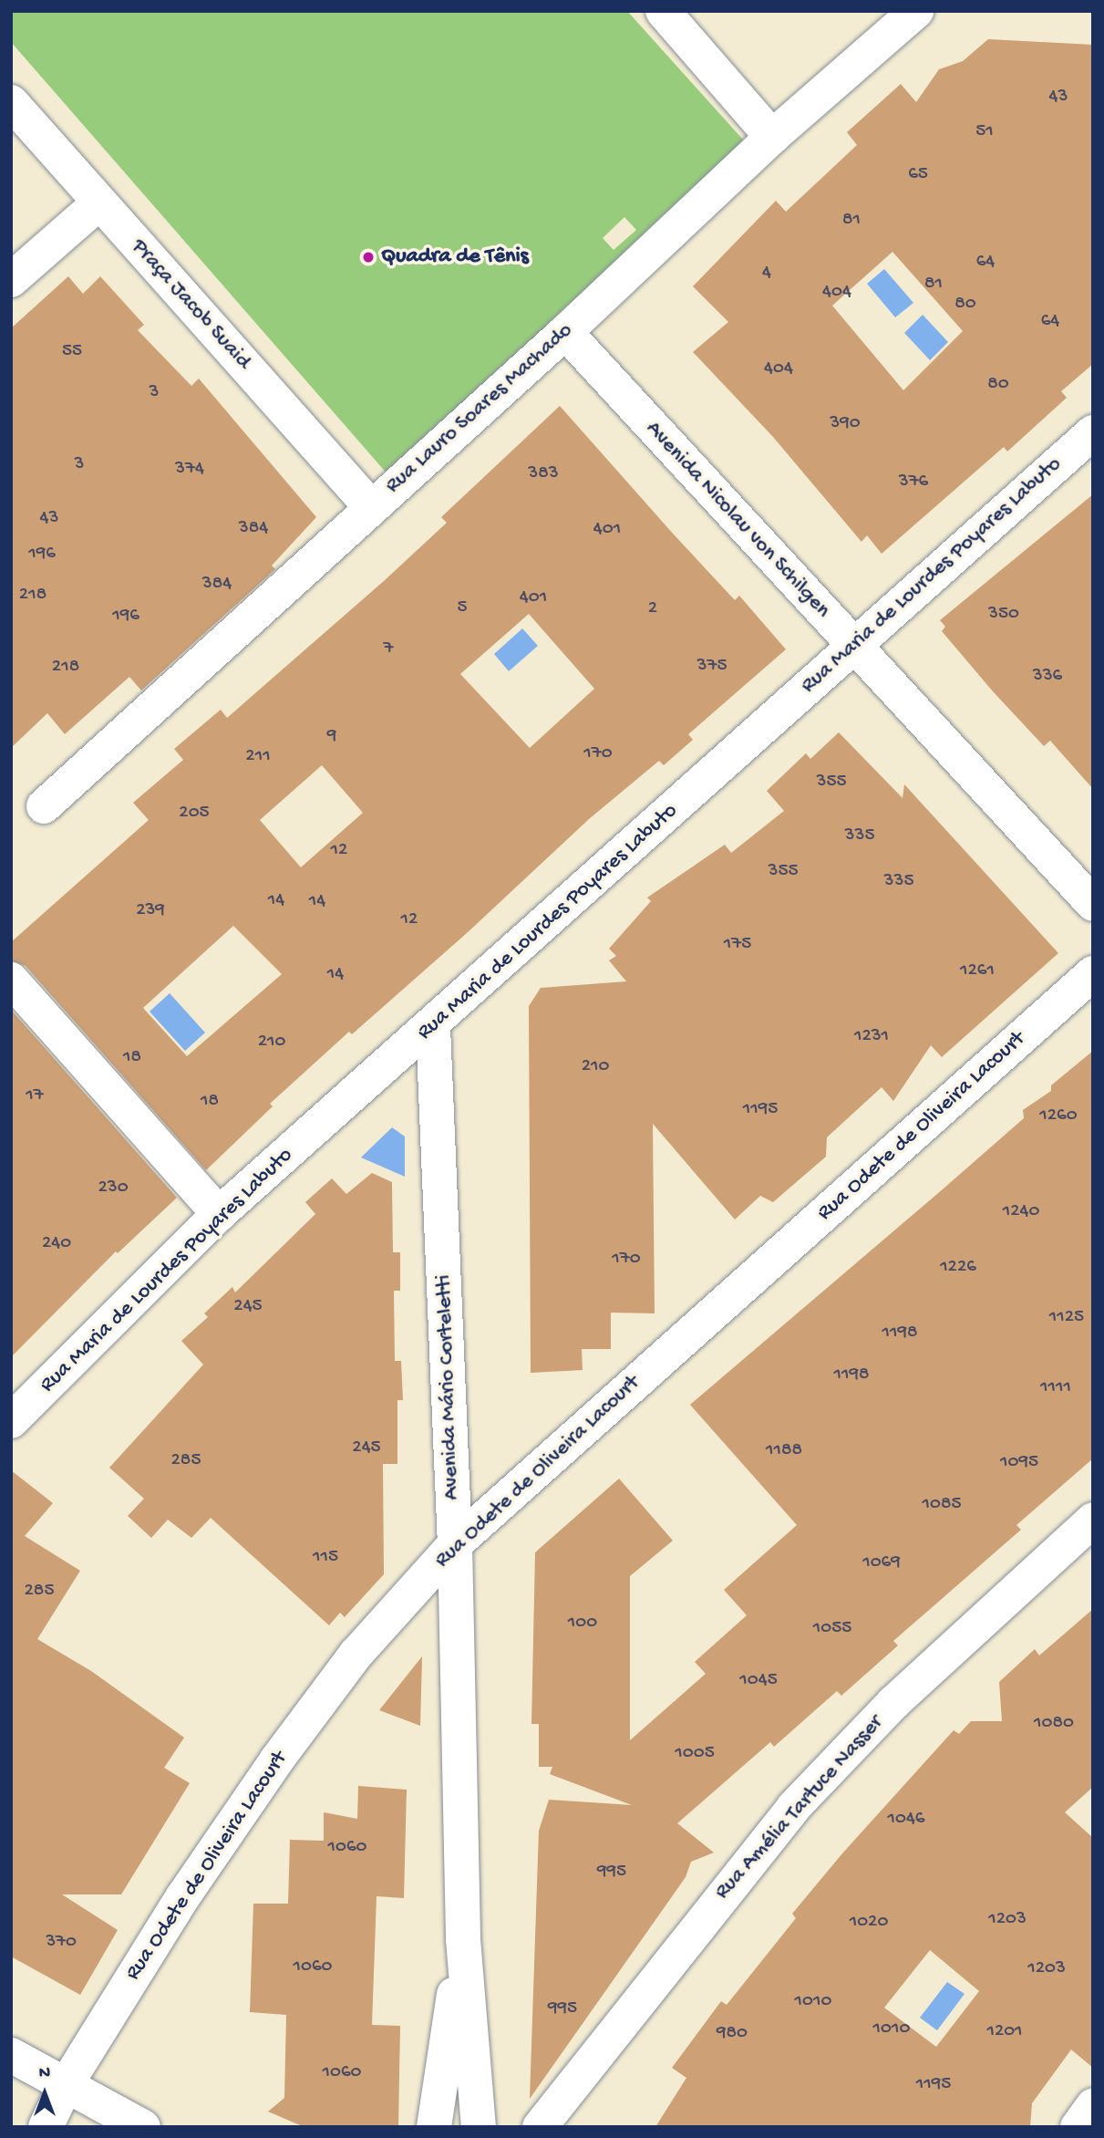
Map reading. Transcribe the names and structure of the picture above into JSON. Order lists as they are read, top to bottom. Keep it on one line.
{"streets":{"street":["Praça Jacob Suaid","Rua Lauro Soares Machado","Avenida Nicolau von Schilgen","Rua Maria de Lourdes Poyares Labuto","Rua Odete de Oliveira Lacourt","Avenida Mário Corteletti","Rua Amélia Tartuce Nasser"]},"crossings":[["Praça Jacob Suaid","Rua Lauro Soares Machado"],["Rua Lauro Soares Machado","Avenida Nicolau von Schilgen"],["Avenida Nicolau von Schilgen","Rua Maria de Lourdes Poyares Labuto"],["Rua Maria de Lourdes Poyares Labuto","Avenida Mário Corteletti"],["Rua Odete de Oliveira Lacourt","Avenida Mário Corteletti"]],"places":["Quadra de Tênis"],"house_numbers":["43","51","65","81","64","4","81","404","80","64","55","404","80","3","390","3","374","383","376","43","384","401","196","384","218","401","5","2","350","196","7","375","218","336","9","170","211","355","205","335","12","355","335","14","14","239","12","175","1261","14","1231","210","18","210","17","18","1195","1260","230","1240","240","170","1226","245","1125","1198","1198","1111","245","1188","285","1095","1085","115","1069","285","100","1055","1045","1080","1005","1046","1060","995","1203","1020","370","1060","1203","1010","995","1010","1201","980","1060","1195"],"north":"top"}
